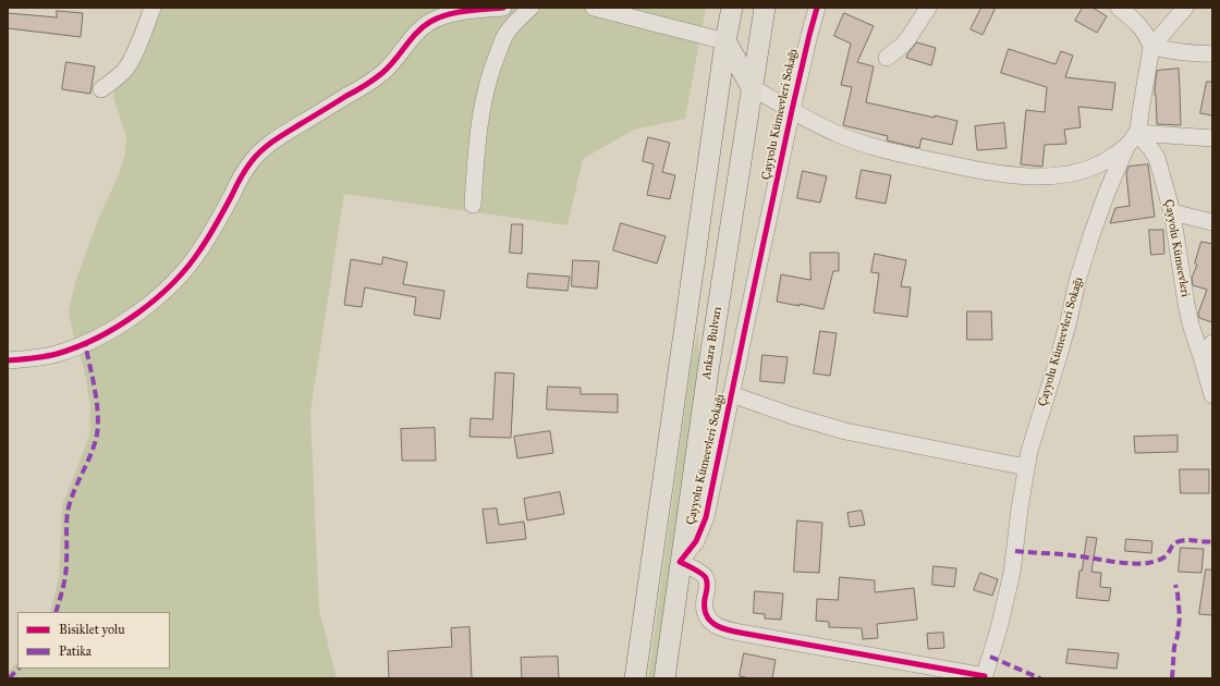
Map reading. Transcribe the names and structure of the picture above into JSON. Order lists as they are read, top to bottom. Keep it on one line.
{"streets":{"main road":["Ankara Bulvarı"],"street":["Çayyolu Kümeevleri Sokağı","Çayyolu Kümeevleri"]},"crossings":[["Çayyolu Kümeevleri Sokağı","Çayyolu Kümeevleri"],["Çayyolu Kümeevleri Sokağı","Ankara Bulvarı"]],"legend":["Bisiklet yolu","Patika"]}
